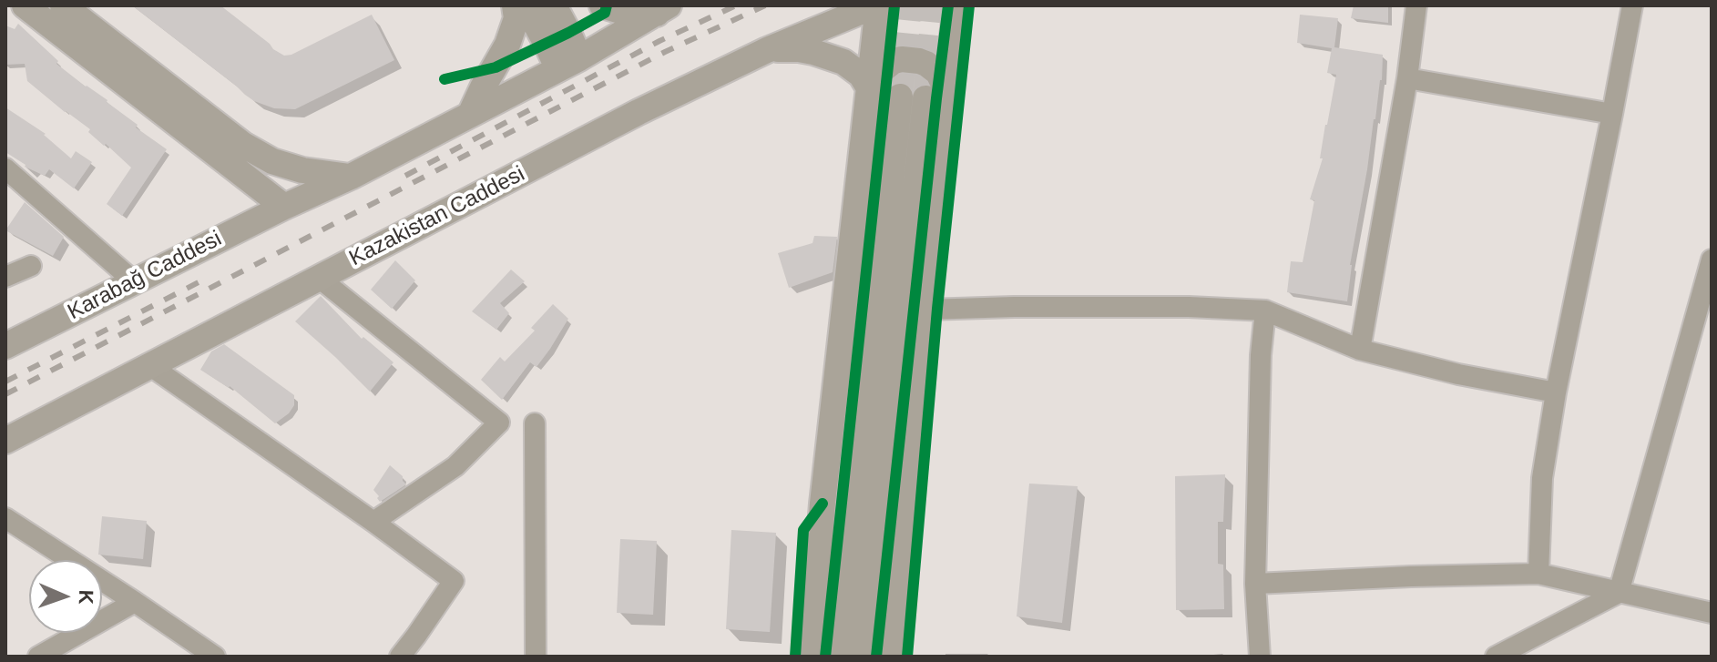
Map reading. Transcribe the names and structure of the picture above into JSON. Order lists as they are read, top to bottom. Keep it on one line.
{"streets":{"main road":["Kazakistan Caddesi","Karabağ Caddesi"]},"north":"right"}
